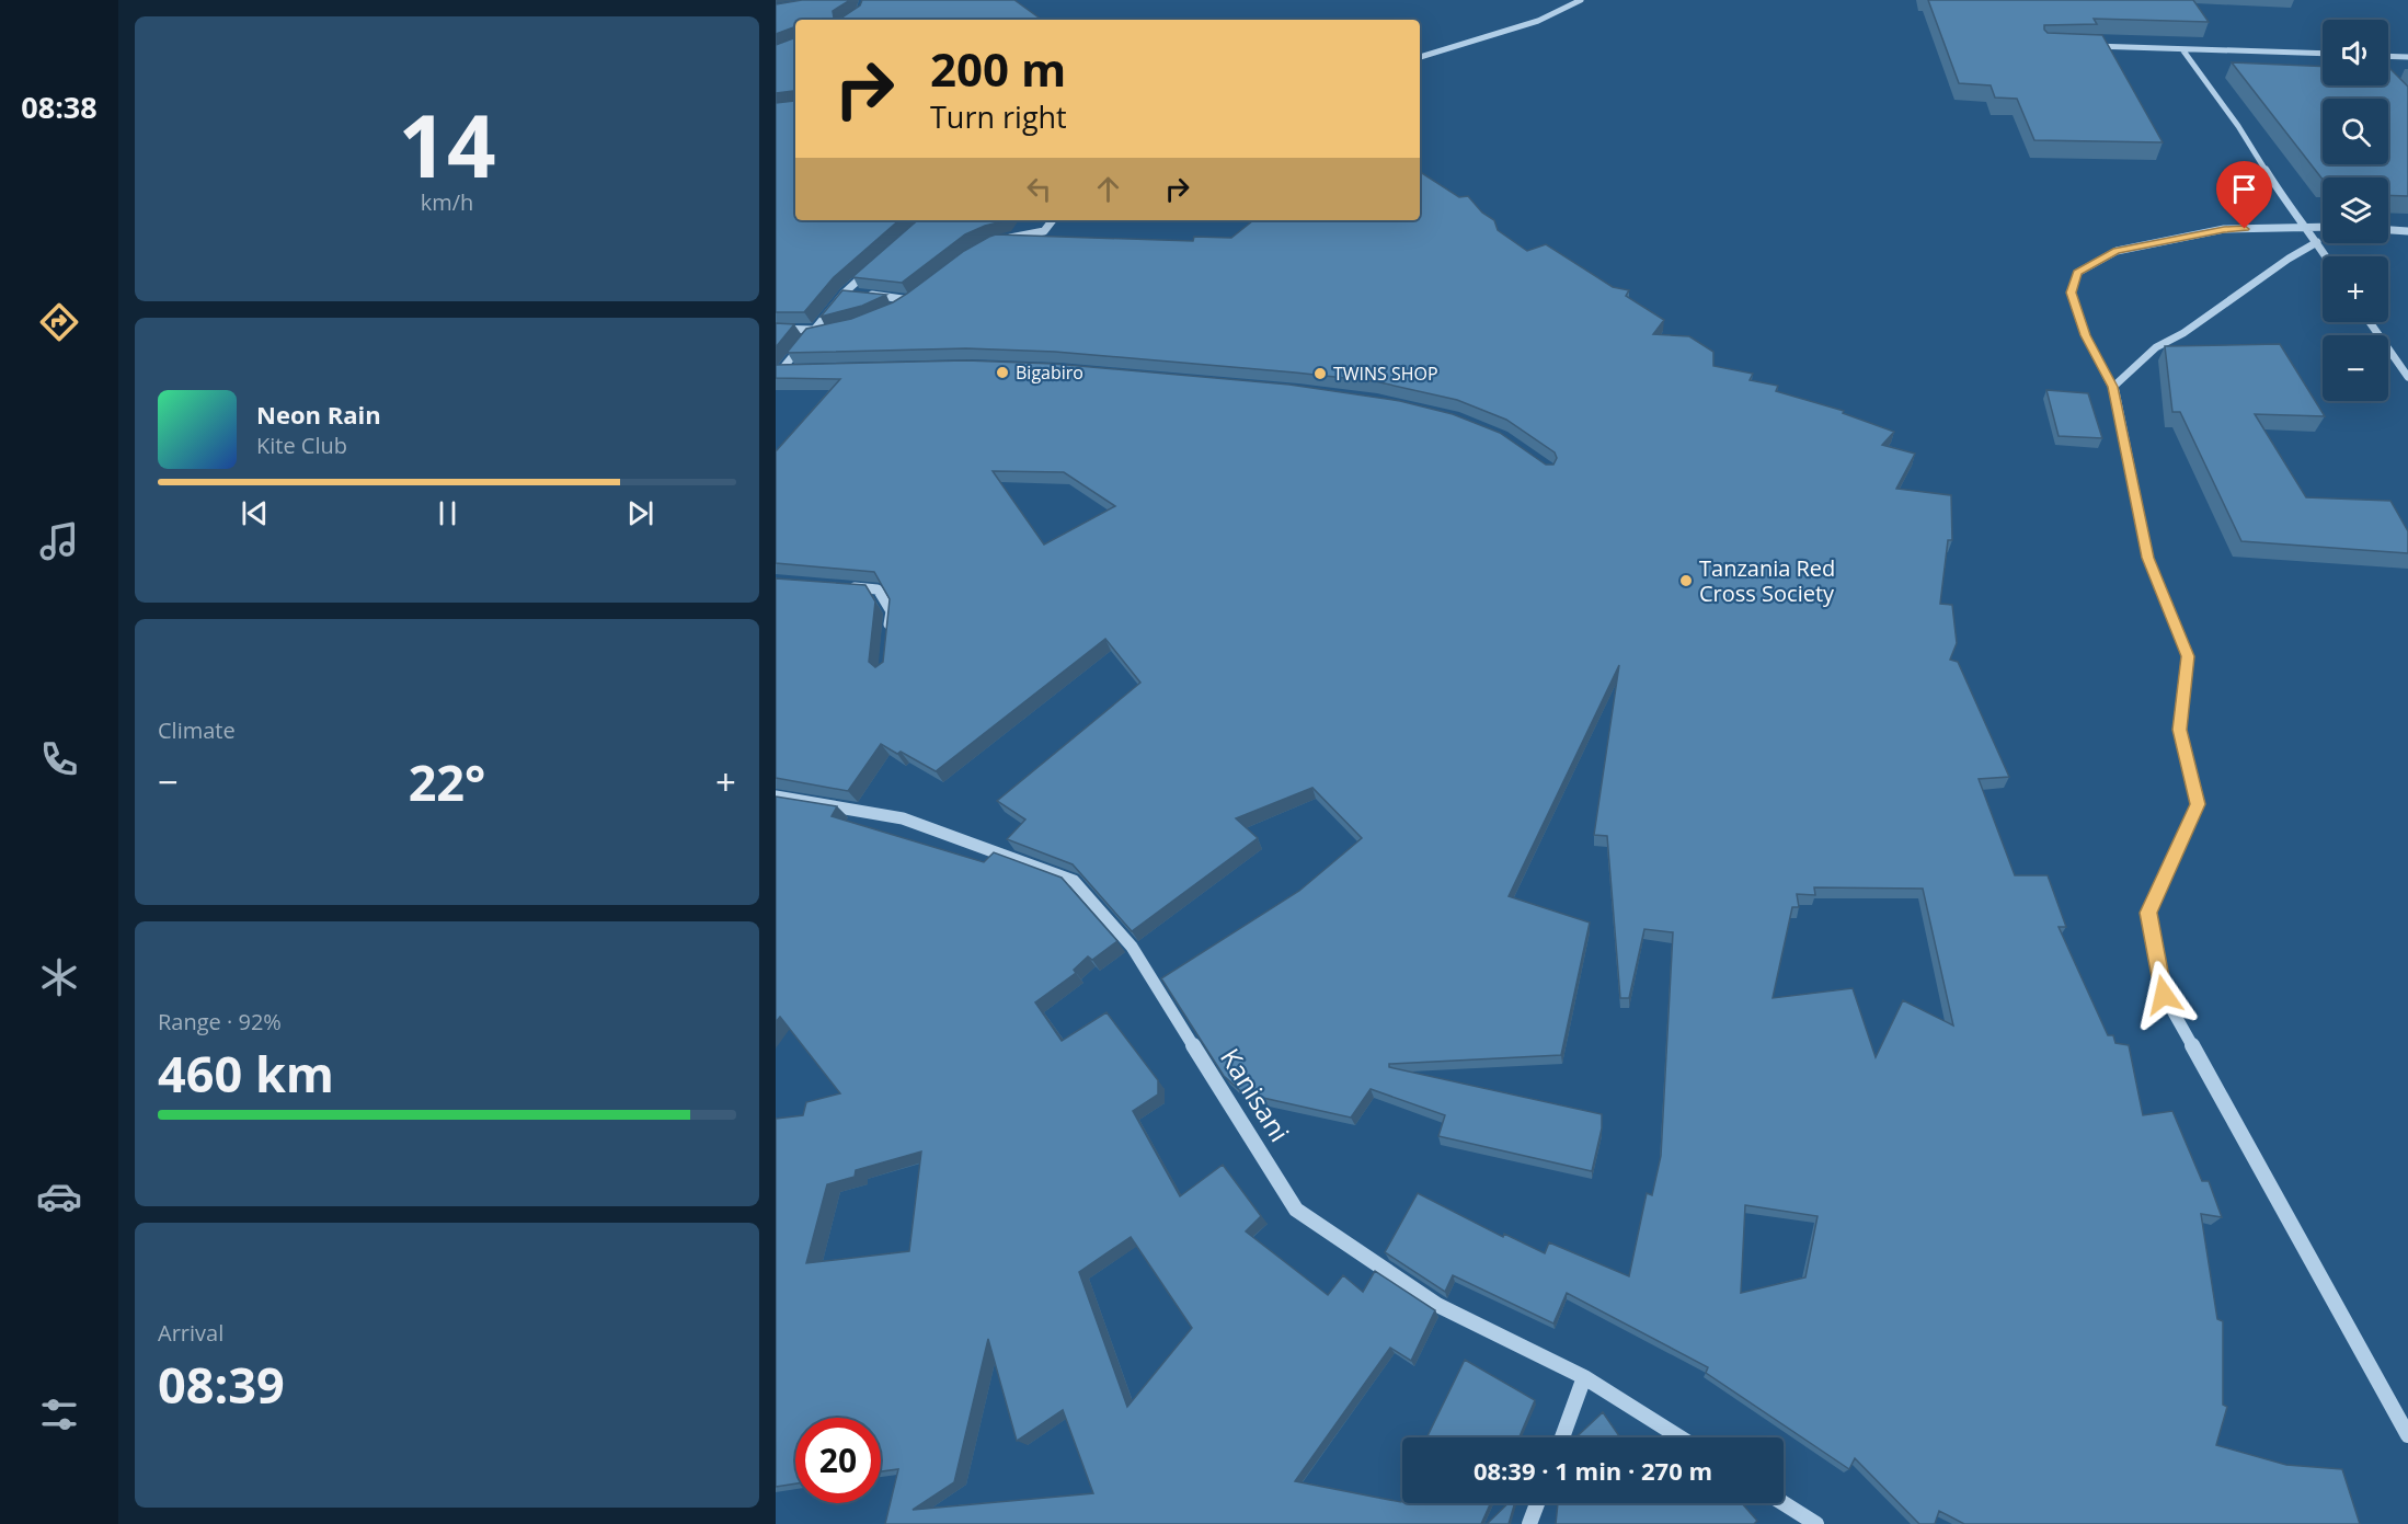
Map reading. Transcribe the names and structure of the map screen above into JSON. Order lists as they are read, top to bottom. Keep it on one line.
{"streets":{"street":["Kanisani"]},"places":["Bigabiro","TWINS SHOP","Tanzania Red Cross Society"],"page":{"tabs":"08:38","tile":[["14","km/h"],"Climate",["Range · 92%","460 km"],["Arrival","08:39"]],"map_buttons":["+","−"],"turn":["200 m","Turn right"],"song":["Neon Rain","Kite Club"],"heat":["−","22°","+"],"limit":"20","trip":"08:39 · 1 min · 270 m"}}
